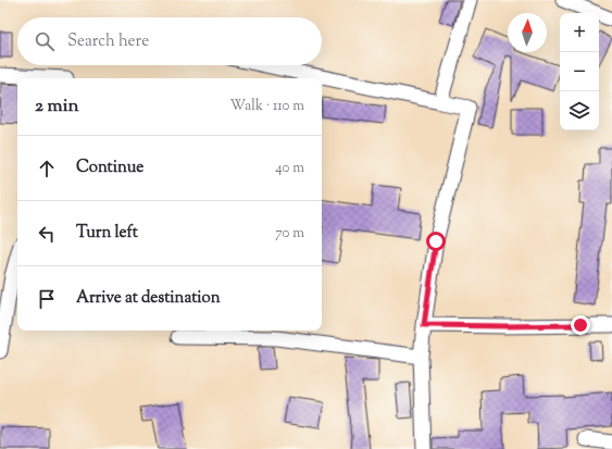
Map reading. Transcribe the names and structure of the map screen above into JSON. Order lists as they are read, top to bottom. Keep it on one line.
{"north":"top","page":{"map_buttons":["+","−"],"search":"Search here","heading":["2 min","Walk · 110 m"],"list":[["Continue","40 m"],["Turn left","70 m"],"Arrive at destination"]}}
